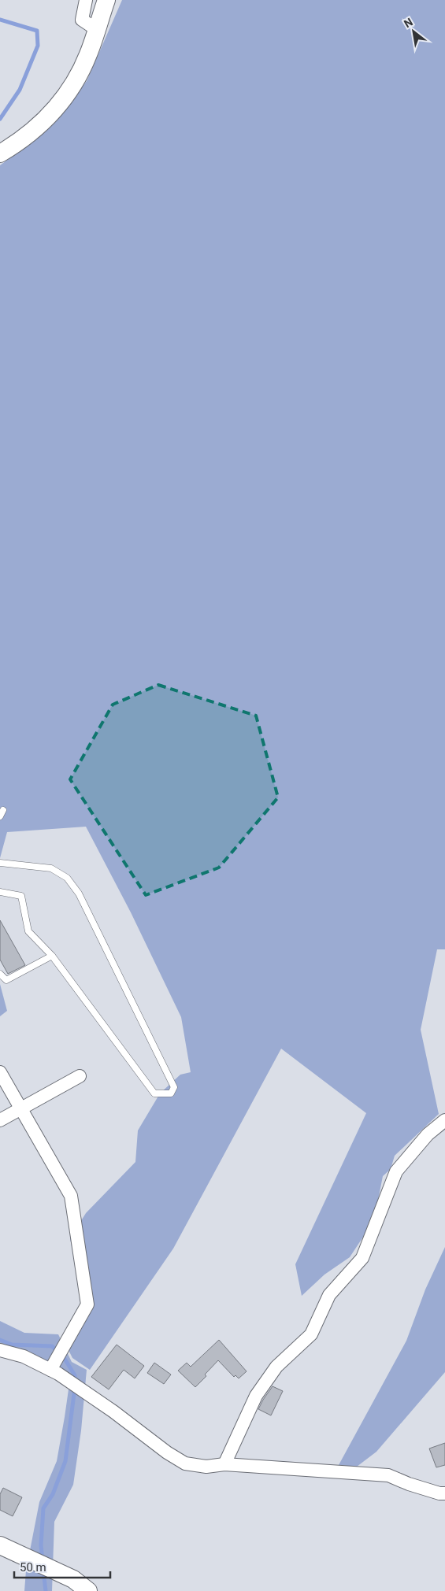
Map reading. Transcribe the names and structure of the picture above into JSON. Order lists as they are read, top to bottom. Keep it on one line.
{"scale_bar":"50 m","north":"top left"}
